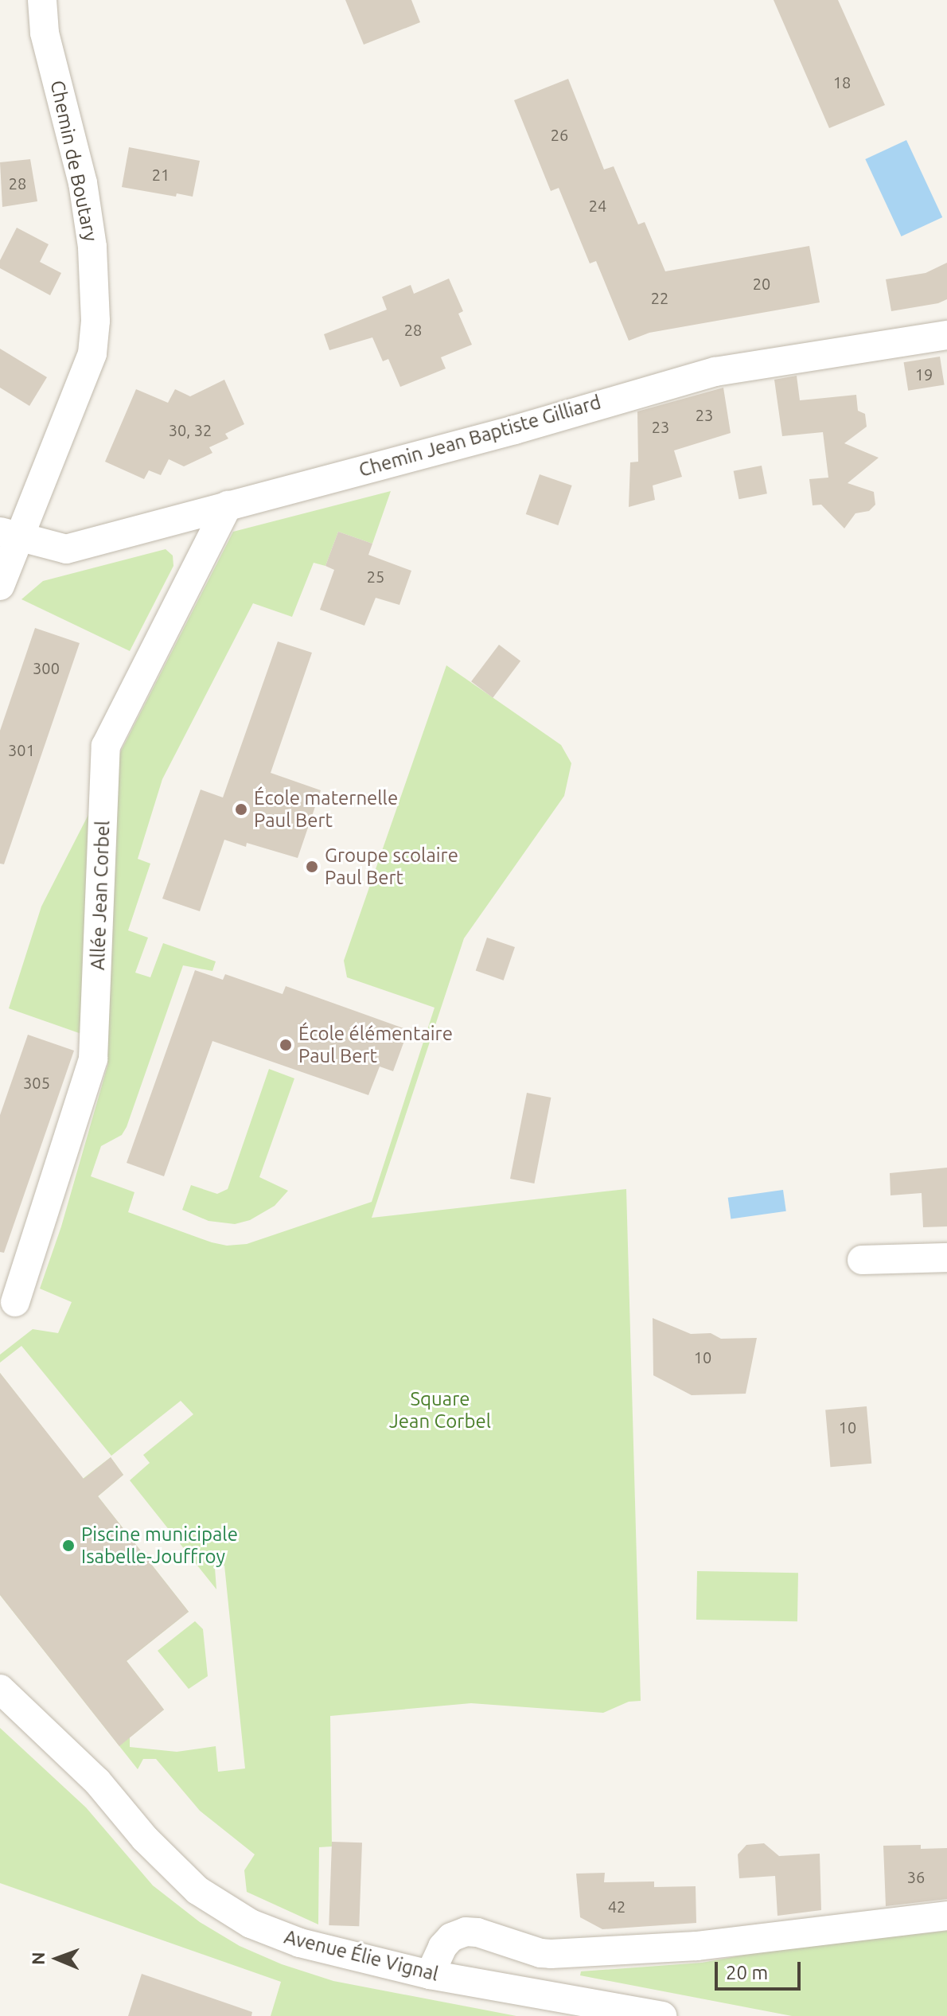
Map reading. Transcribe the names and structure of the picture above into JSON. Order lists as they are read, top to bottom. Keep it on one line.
{"streets":{"street":["Chemin de Boutary","Chemin Jean Baptiste Gilliard","Allée Jean Corbel","Avenue Élie Vignal"]},"crossings":[["Chemin de Boutary","Chemin Jean Baptiste Gilliard"],["Chemin Jean Baptiste Gilliard","Allée Jean Corbel"]],"parks":["Square Jean Corbel"],"places":["École maternelle Paul Bert","Groupe scolaire Paul Bert","École élémentaire Paul Bert","Piscine municipale Isabelle-Jouffroy"],"house_numbers":["18","26","21","28","24","20","22","28","19","23","23","30, 32","25","300","301","305","10","10","36","42"],"scale_bar":"20 m","north":"left"}
